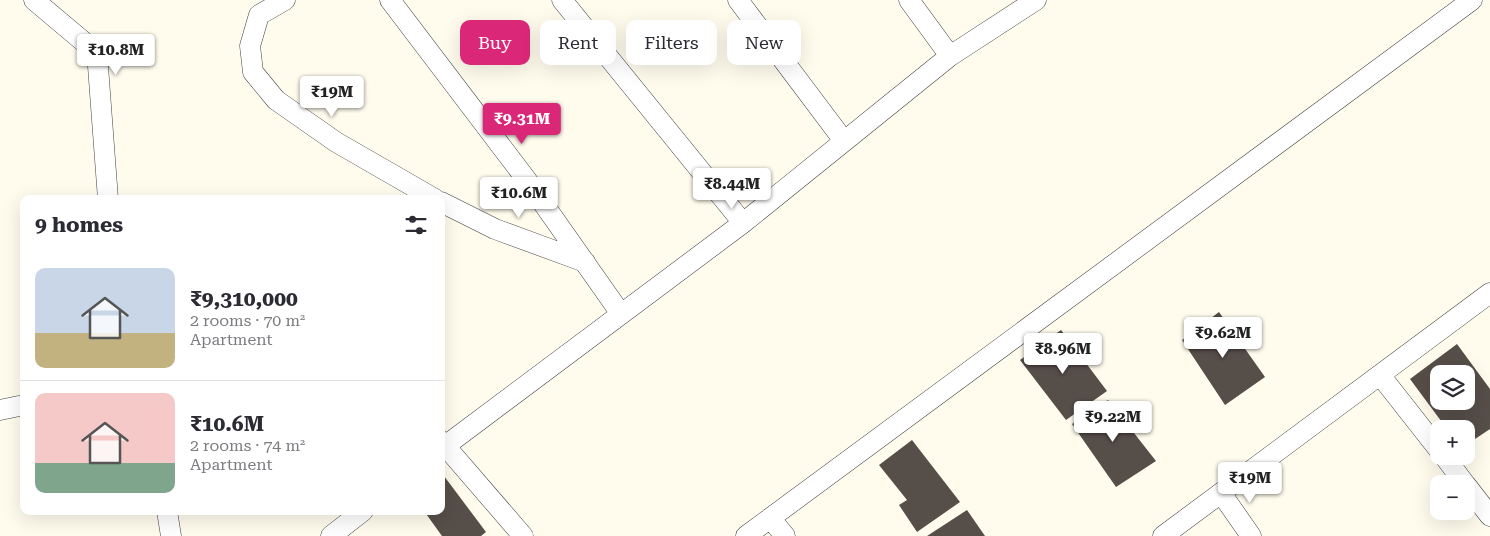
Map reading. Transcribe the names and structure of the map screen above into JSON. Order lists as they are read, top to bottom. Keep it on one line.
{"page":{"chip":["Buy","Rent","Filters","New"],"price":["₹10.8M","₹19M","₹9.31M","₹8.44M","₹10.6M","₹9.62M","₹8.96M","₹9.22M","₹19M"],"heading":"9 homes","list":[{"name":"₹9,310,000","note":"2 rooms · 70 m² · Apartment"},{"name":"₹10.6M","note":"2 rooms · 74 m² · Apartment"}],"map_buttons":["+","−"]}}
